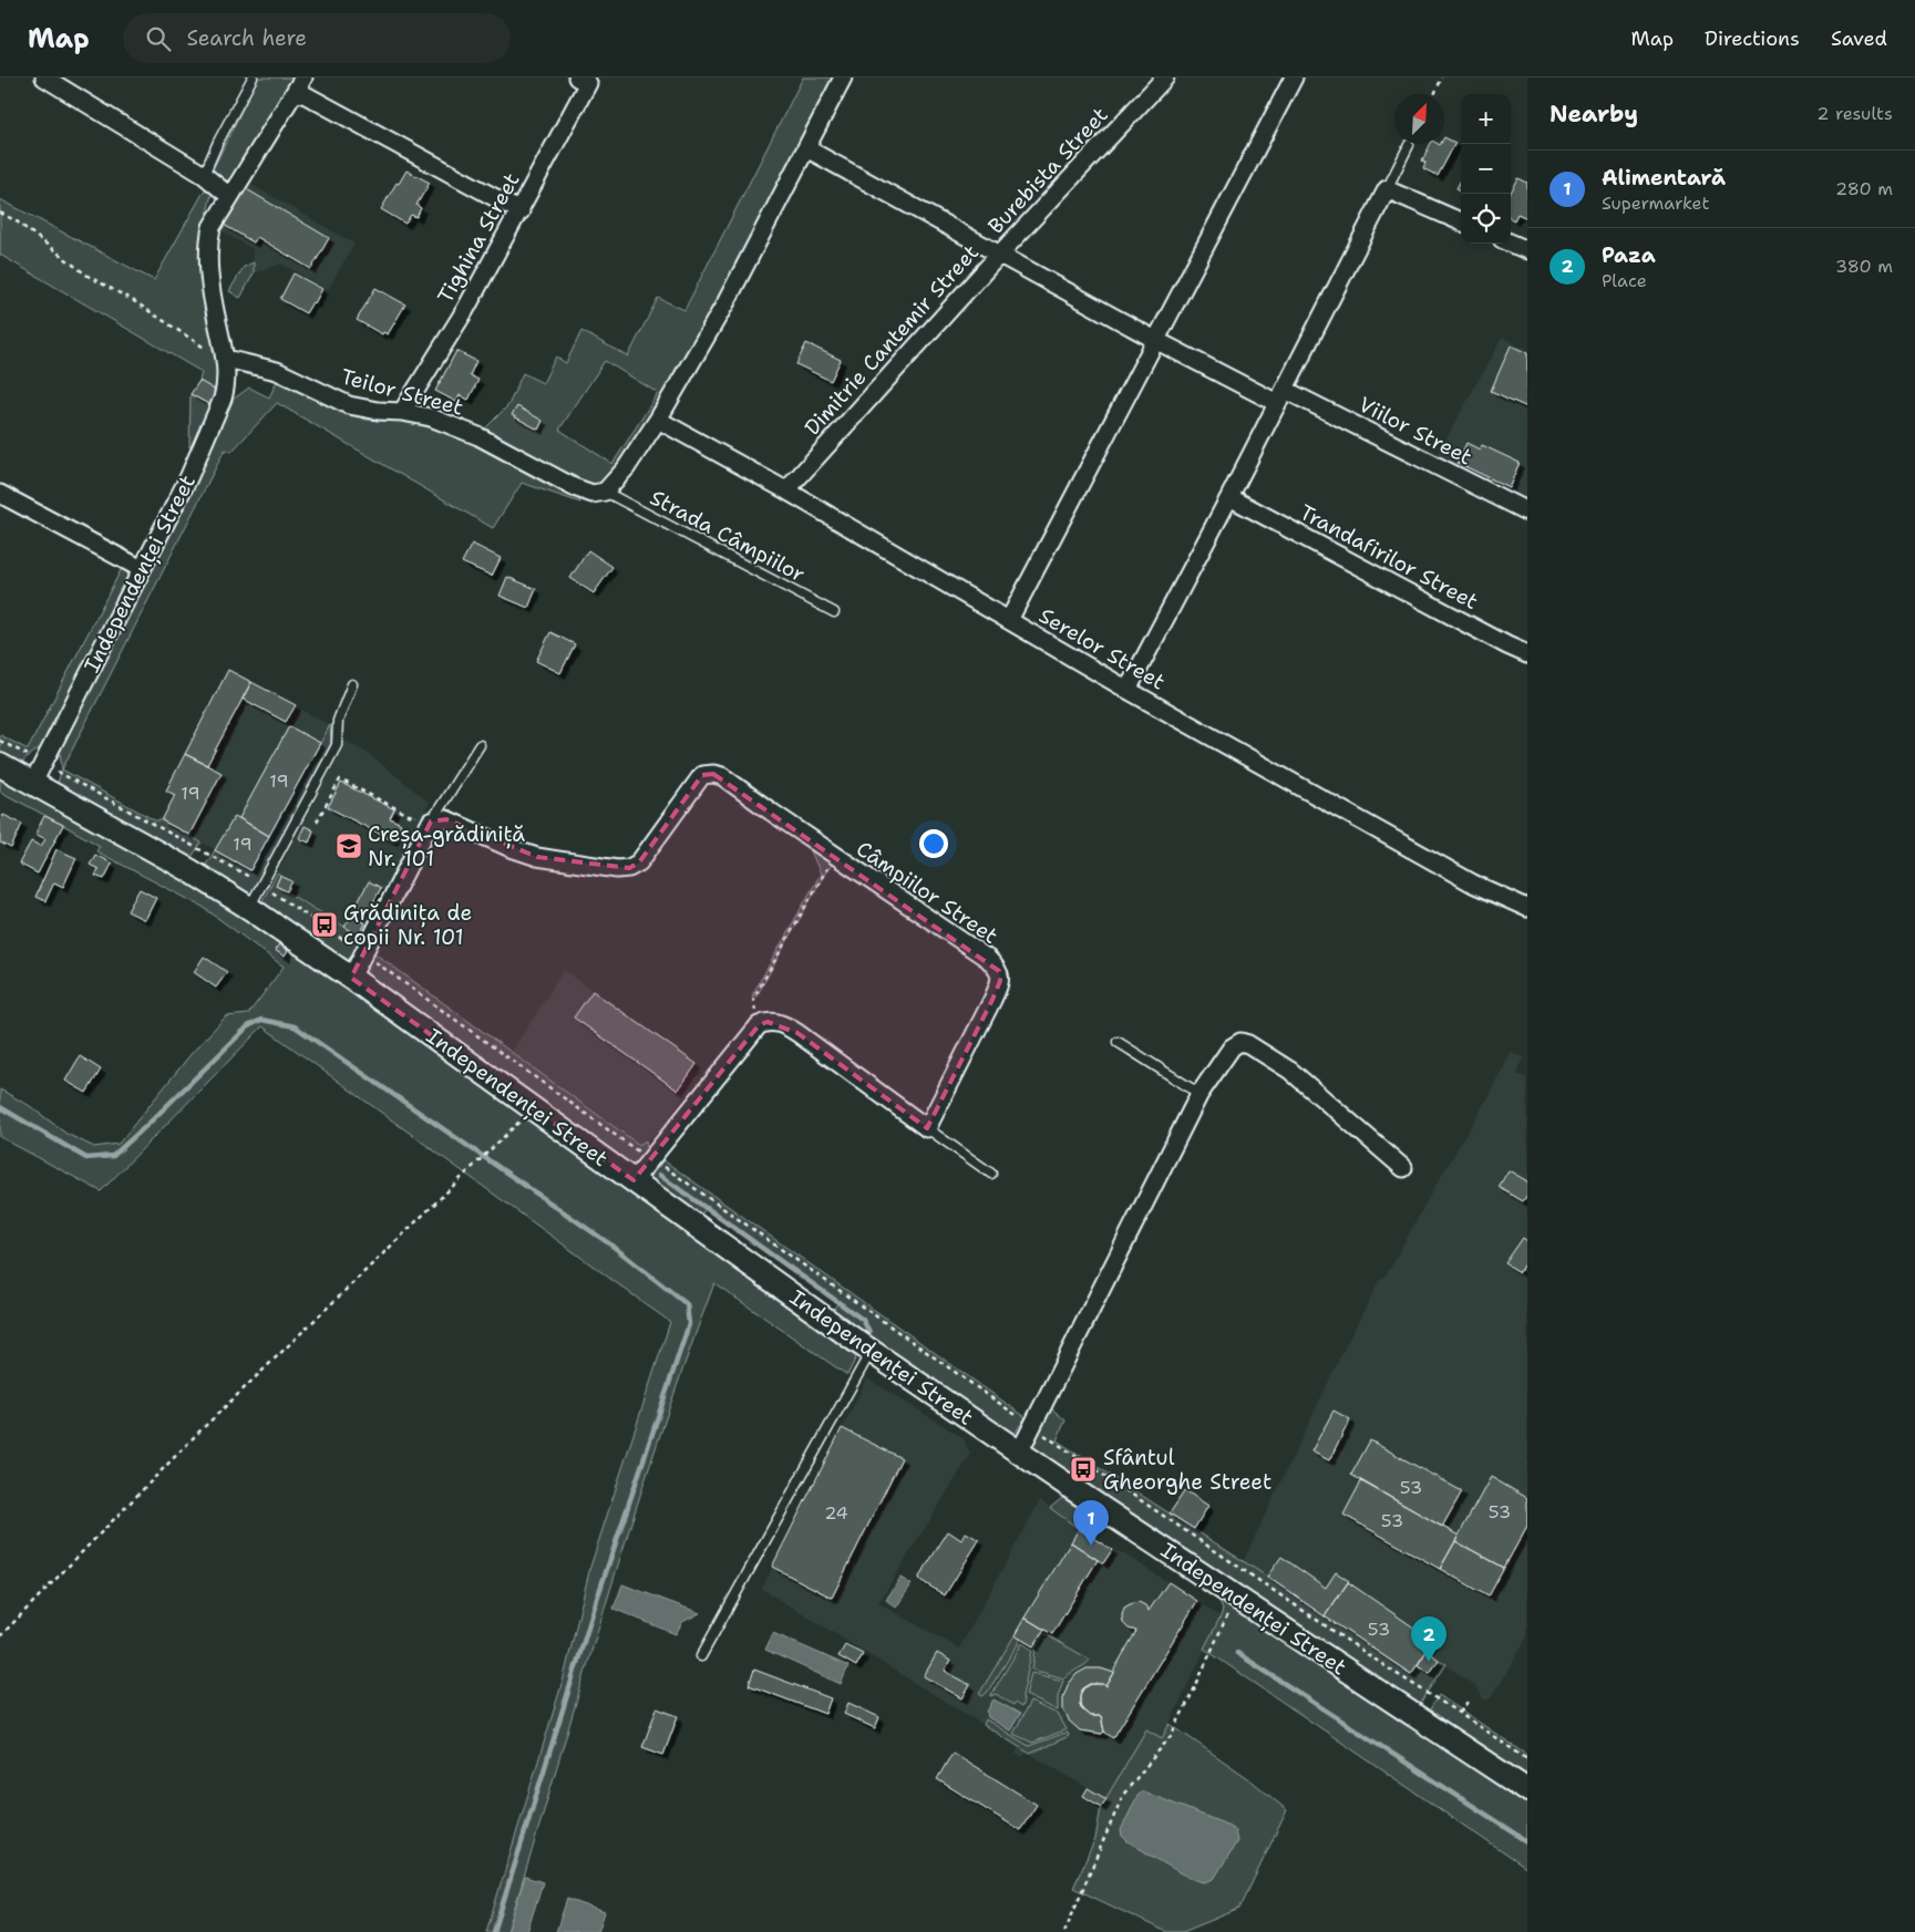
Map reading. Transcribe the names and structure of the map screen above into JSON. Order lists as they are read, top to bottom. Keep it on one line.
{"streets":{"main road":["Independenței Street"],"street":["Burebista Street","Tighina Street","Dimitrie Cantemir Street","Teilor Street","Viilor Street","Trandafirilor Street","Serelor Street","Câmpiilor Street"],"lane":["Strada Câmpiilor"]},"crossings":[["Burebista Street","Dimitrie Cantemir Street"],["Tighina Street","Teilor Street"],["Dimitrie Cantemir Street","Viilor Street"],["Dimitrie Cantemir Street","Serelor Street"],["Teilor Street","Strada Câmpiilor"],["Teilor Street","Independenței Street"]],"places":{"school or university":["Creșa-grădiniță Nr. 101"],"bus stop":["Grădinița de copii Nr. 101","Sfântul Gheorghe Street"]},"house_numbers":["19","19","19","53","53","24","53","53"],"north":"top right","page":{"header":"Map","search":"Search here","nav":["Map","Directions","Saved"],"heading":["Nearby","2 results"],"map_buttons":["+","−"],"list":[{"mark":"1","name":"Alimentară","note":"Supermarket","value":"280 m"},{"mark":"2","name":"Paza","note":"Place","value":"380 m"}],"pins":["1","2"]}}
